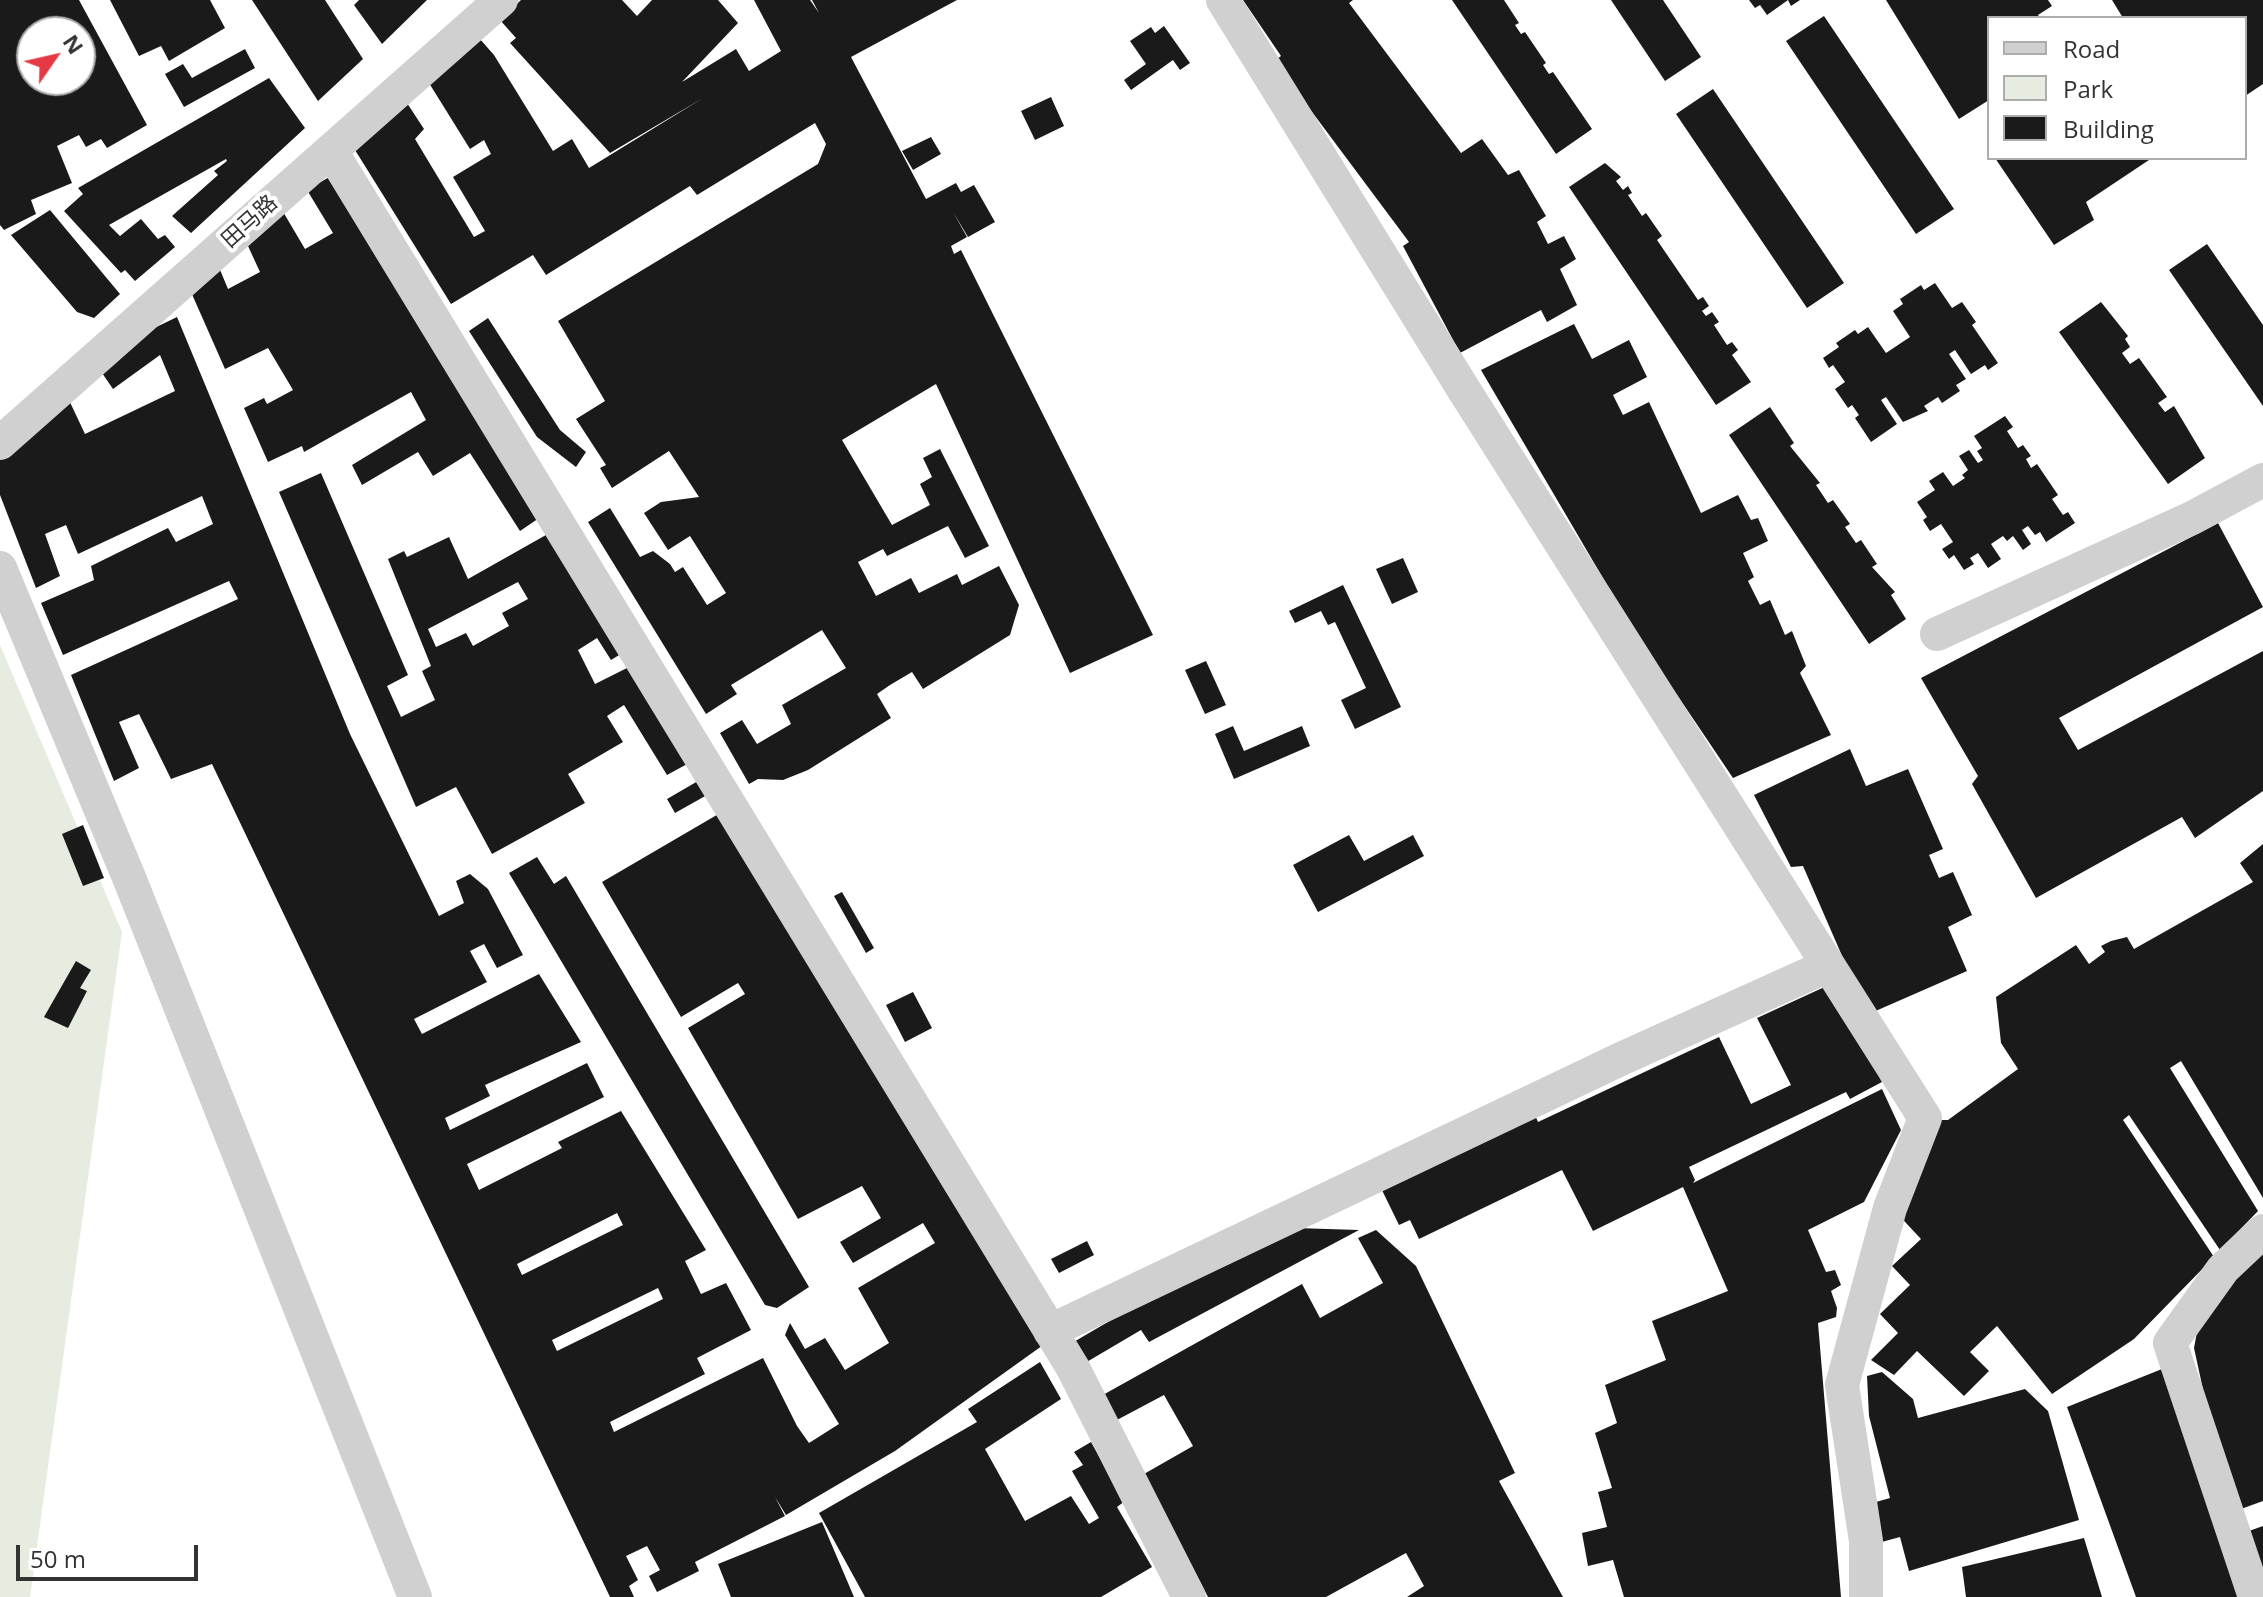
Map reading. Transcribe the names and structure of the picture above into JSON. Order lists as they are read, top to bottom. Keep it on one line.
{"streets":{"street":["田马路"]},"legend":["Road","Park","Building"],"scale_bar":"50 m","north":"top right"}
